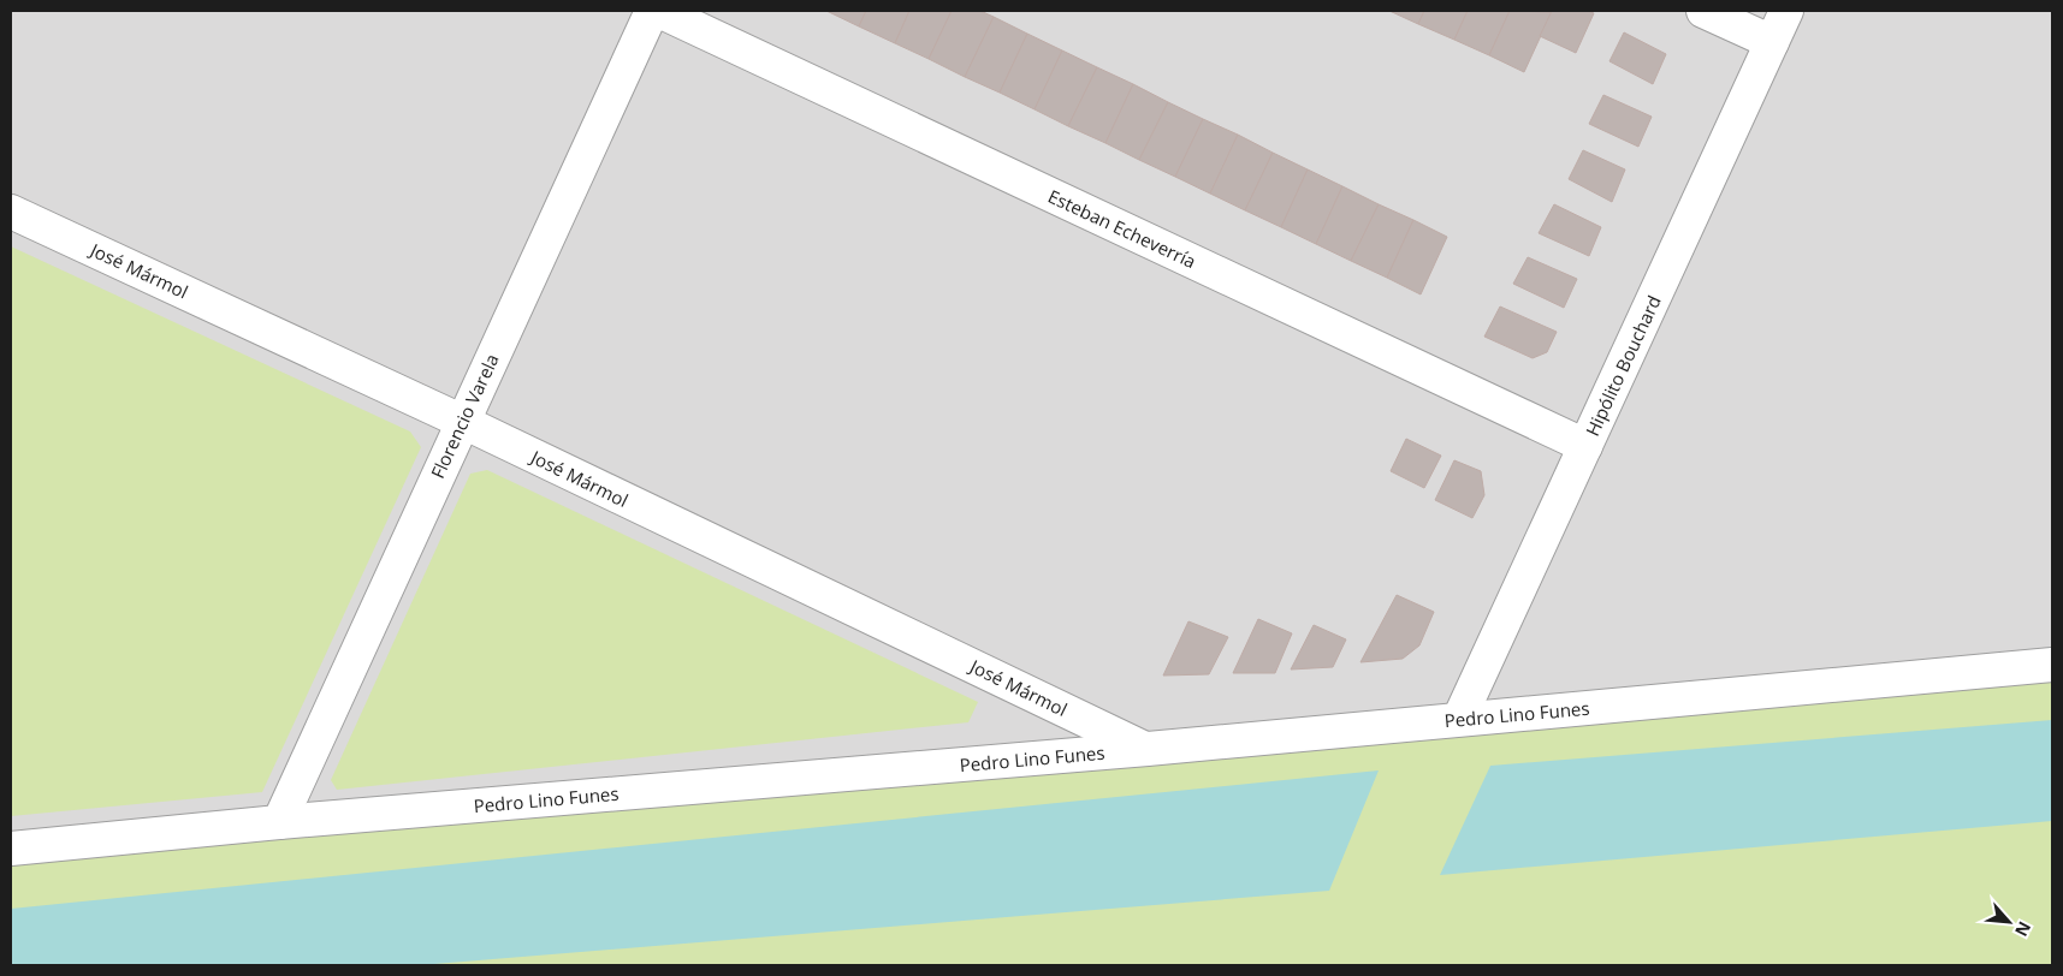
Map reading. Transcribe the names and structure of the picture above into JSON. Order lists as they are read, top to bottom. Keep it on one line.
{"streets":{"street":["Esteban Echeverría","José Mármol","Hipólito Bouchard","Florencio Varela","Pedro Lino Funes"]},"crossings":[["Esteban Echeverría","Hipólito Bouchard"],["José Mármol","Florencio Varela"],["José Mármol","Pedro Lino Funes"],["Hipólito Bouchard","Pedro Lino Funes"],["Florencio Varela","Pedro Lino Funes"]],"north":"bottom right"}
